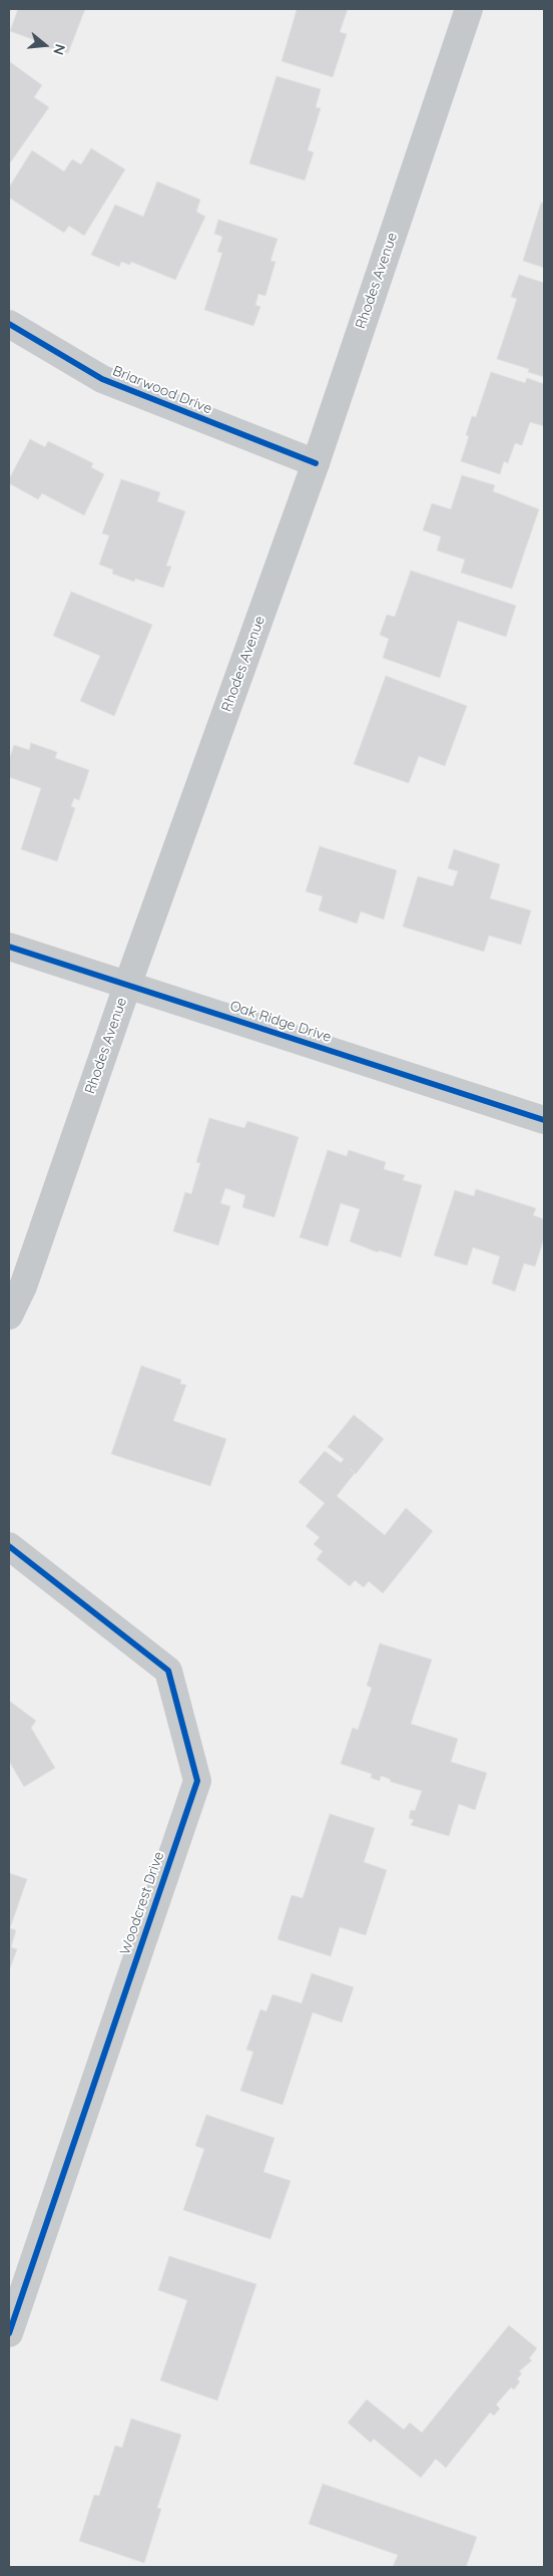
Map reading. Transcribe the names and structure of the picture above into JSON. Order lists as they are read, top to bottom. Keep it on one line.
{"streets":{"main road":["Rhodes Avenue"],"street":["Briarwood Drive","Oak Ridge Drive","Woodcrest Drive"]},"crossings":[["Rhodes Avenue","Briarwood Drive"],["Rhodes Avenue","Oak Ridge Drive"]],"north":"right"}
